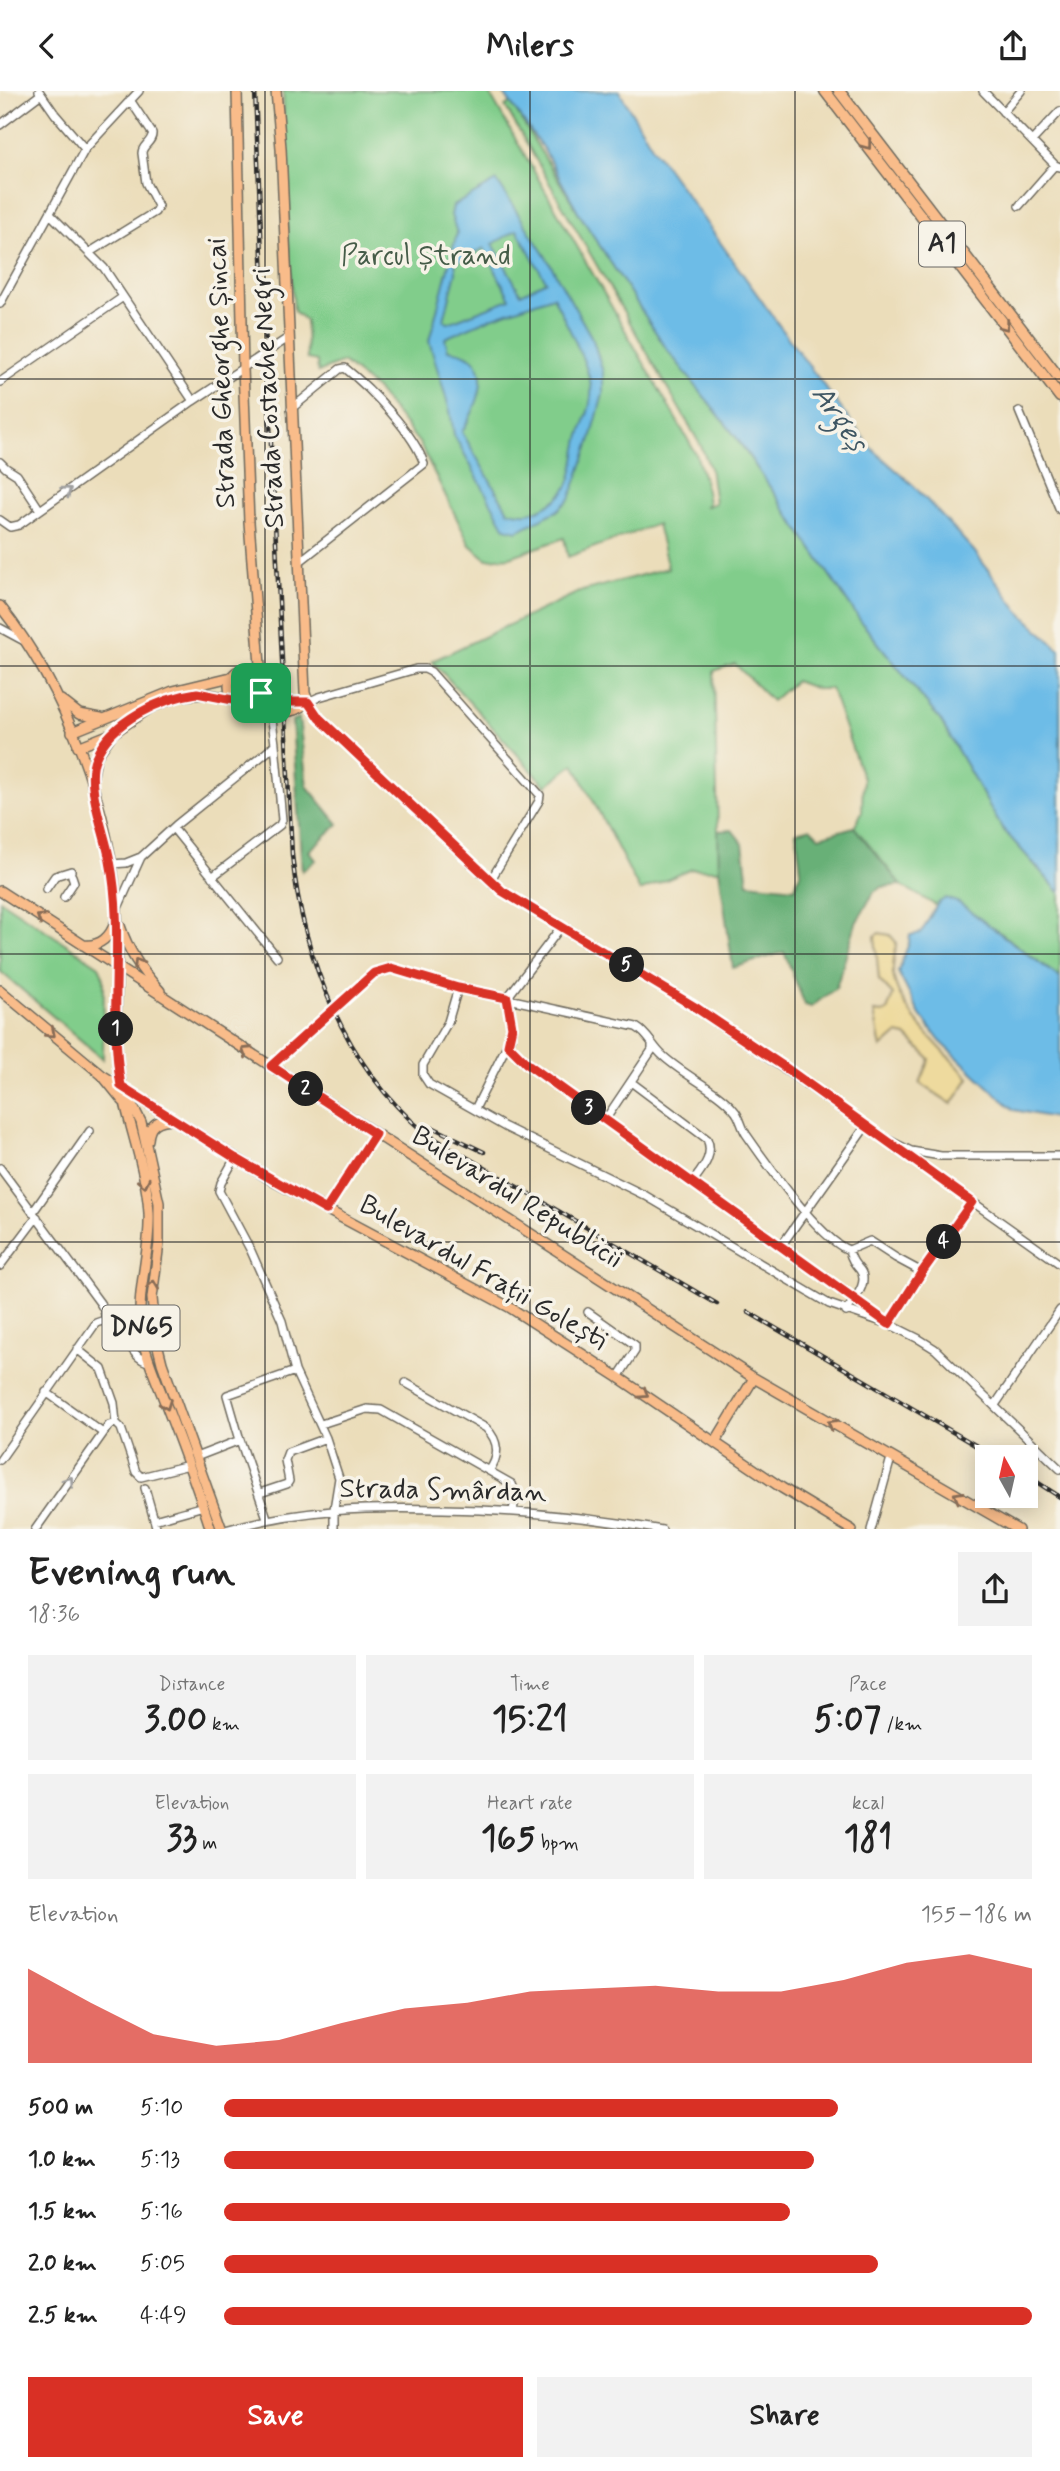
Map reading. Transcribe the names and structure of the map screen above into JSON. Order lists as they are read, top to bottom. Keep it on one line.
{"streets":{"highway":["A1"],"main road":["Strada Gheorghe Șincai","Strada Costache Negri","Bulevardul Republicii","Bulevardul Frații Golești","DN65"],"street":["Strada Smârdan"]},"crossings":[["Bulevardul Frații Golești","DN65"],["DN65","Strada Smârdan"]],"one_way":["Bulevardul Republicii"],"water":["Argeș"],"parks":["Parcul Ștrand"],"north":"top","page":{"header":"Milers","pins":["5","1","2","3","4"],"heading":["Evening run","18:36"],"stats":[["Distance","3.00 km"],["Time","15:21"],["Pace","5:07 /km"],["Elevation","33 m"],["Heart rate","165 bpm"],["kcal","181"]],"chart":["Elevation","155–186 m"],"list":[{"name":"500 m","note":"5:10"},{"name":"1.0 km","note":"5:13"},{"name":"1.5 km","note":"5:16"},{"name":"2.0 km","note":"5:05"},{"name":"2.5 km","note":"4:49"}],"buttons":["Save","Share"]}}
